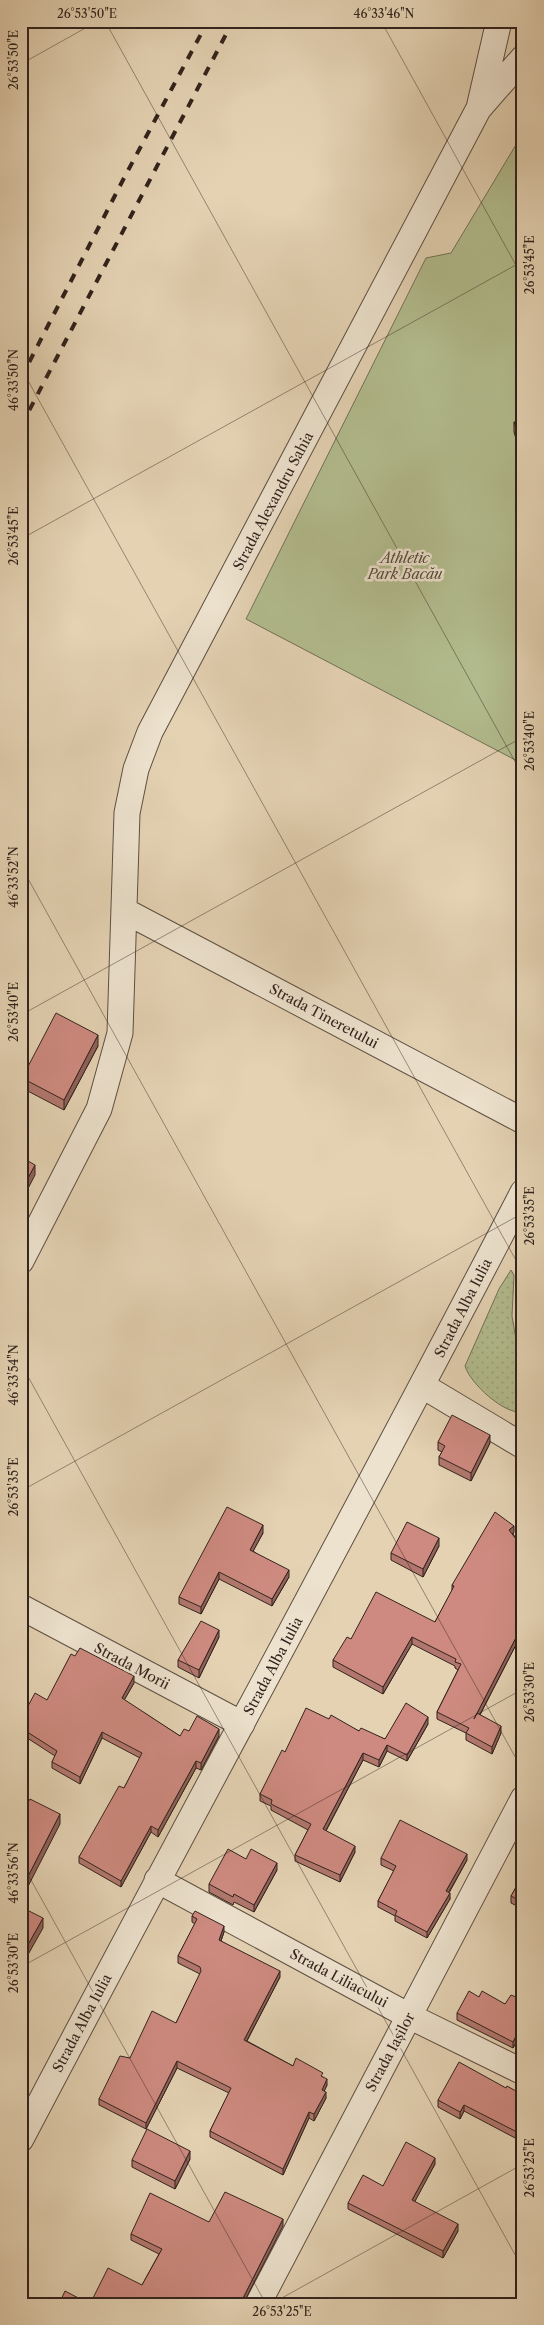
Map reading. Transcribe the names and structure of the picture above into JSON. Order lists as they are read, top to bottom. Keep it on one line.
{"streets":{"street":["Strada Alexandru Sahia","Strada Tineretului","Strada Alba Iulia","Strada Morii","Strada Liliacului","Strada Iașilor"]},"crossings":[["Strada Alexandru Sahia","Strada Tineretului"],["Strada Alba Iulia","Strada Morii"],["Strada Alba Iulia","Strada Liliacului"],["Strada Liliacului","Strada Iașilor"]],"parks":["Athletic Park Bacău"],"coordinates":["26°53'50\"E","46°33'46\"N","26°53'45\"E","46°33'50\"N","26°53'40\"E","46°33'52\"N","26°53'35\"E","46°33'54\"N","26°53'30\"E","46°33'56\"N","26°53'25\"E"]}
